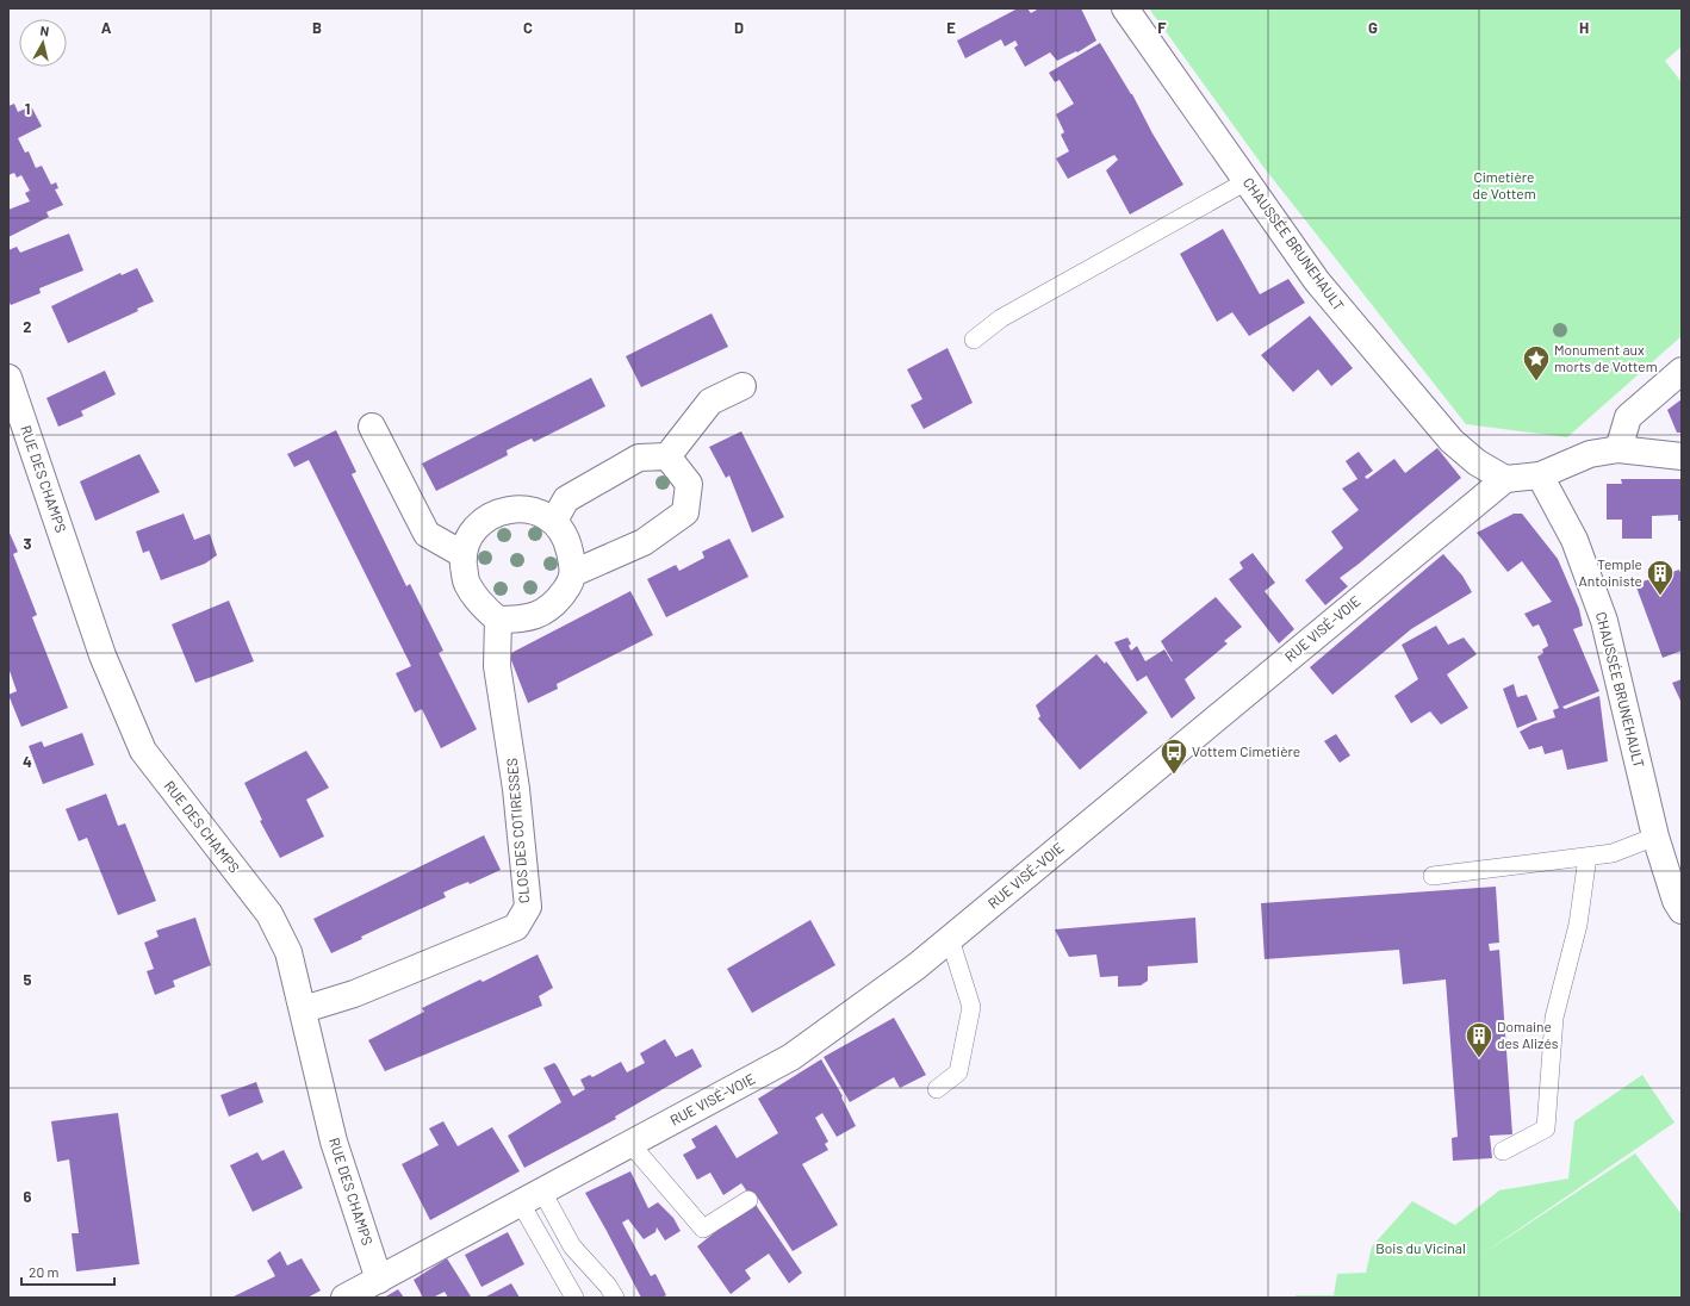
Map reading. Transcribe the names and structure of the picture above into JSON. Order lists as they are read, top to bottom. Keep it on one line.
{"streets":{"street":["CHAUSSÉE BRUNEHAULT","RUE DES CHAMPS","RUE VISÉ-VOIE","CLOS DES COTIRESSES"]},"crossings":[["CHAUSSÉE BRUNEHAULT","RUE VISÉ-VOIE"],["RUE DES CHAMPS","RUE VISÉ-VOIE"],["RUE DES CHAMPS","CLOS DES COTIRESSES"]],"parks":["Cimetière de Vottem","Bois du Vicinal"],"places":{"place":["Monument aux morts de Vottem"],"building":["Temple Antoiniste","Domaine des Alizés"],"bus stop":["Vottem Cimetière"]},"scale_bar":"20 m","north":"top","grid":{"columns":["A","B","C","D","E","F","G","H"],"rows":["1","2","3","4","5","6"]}}
